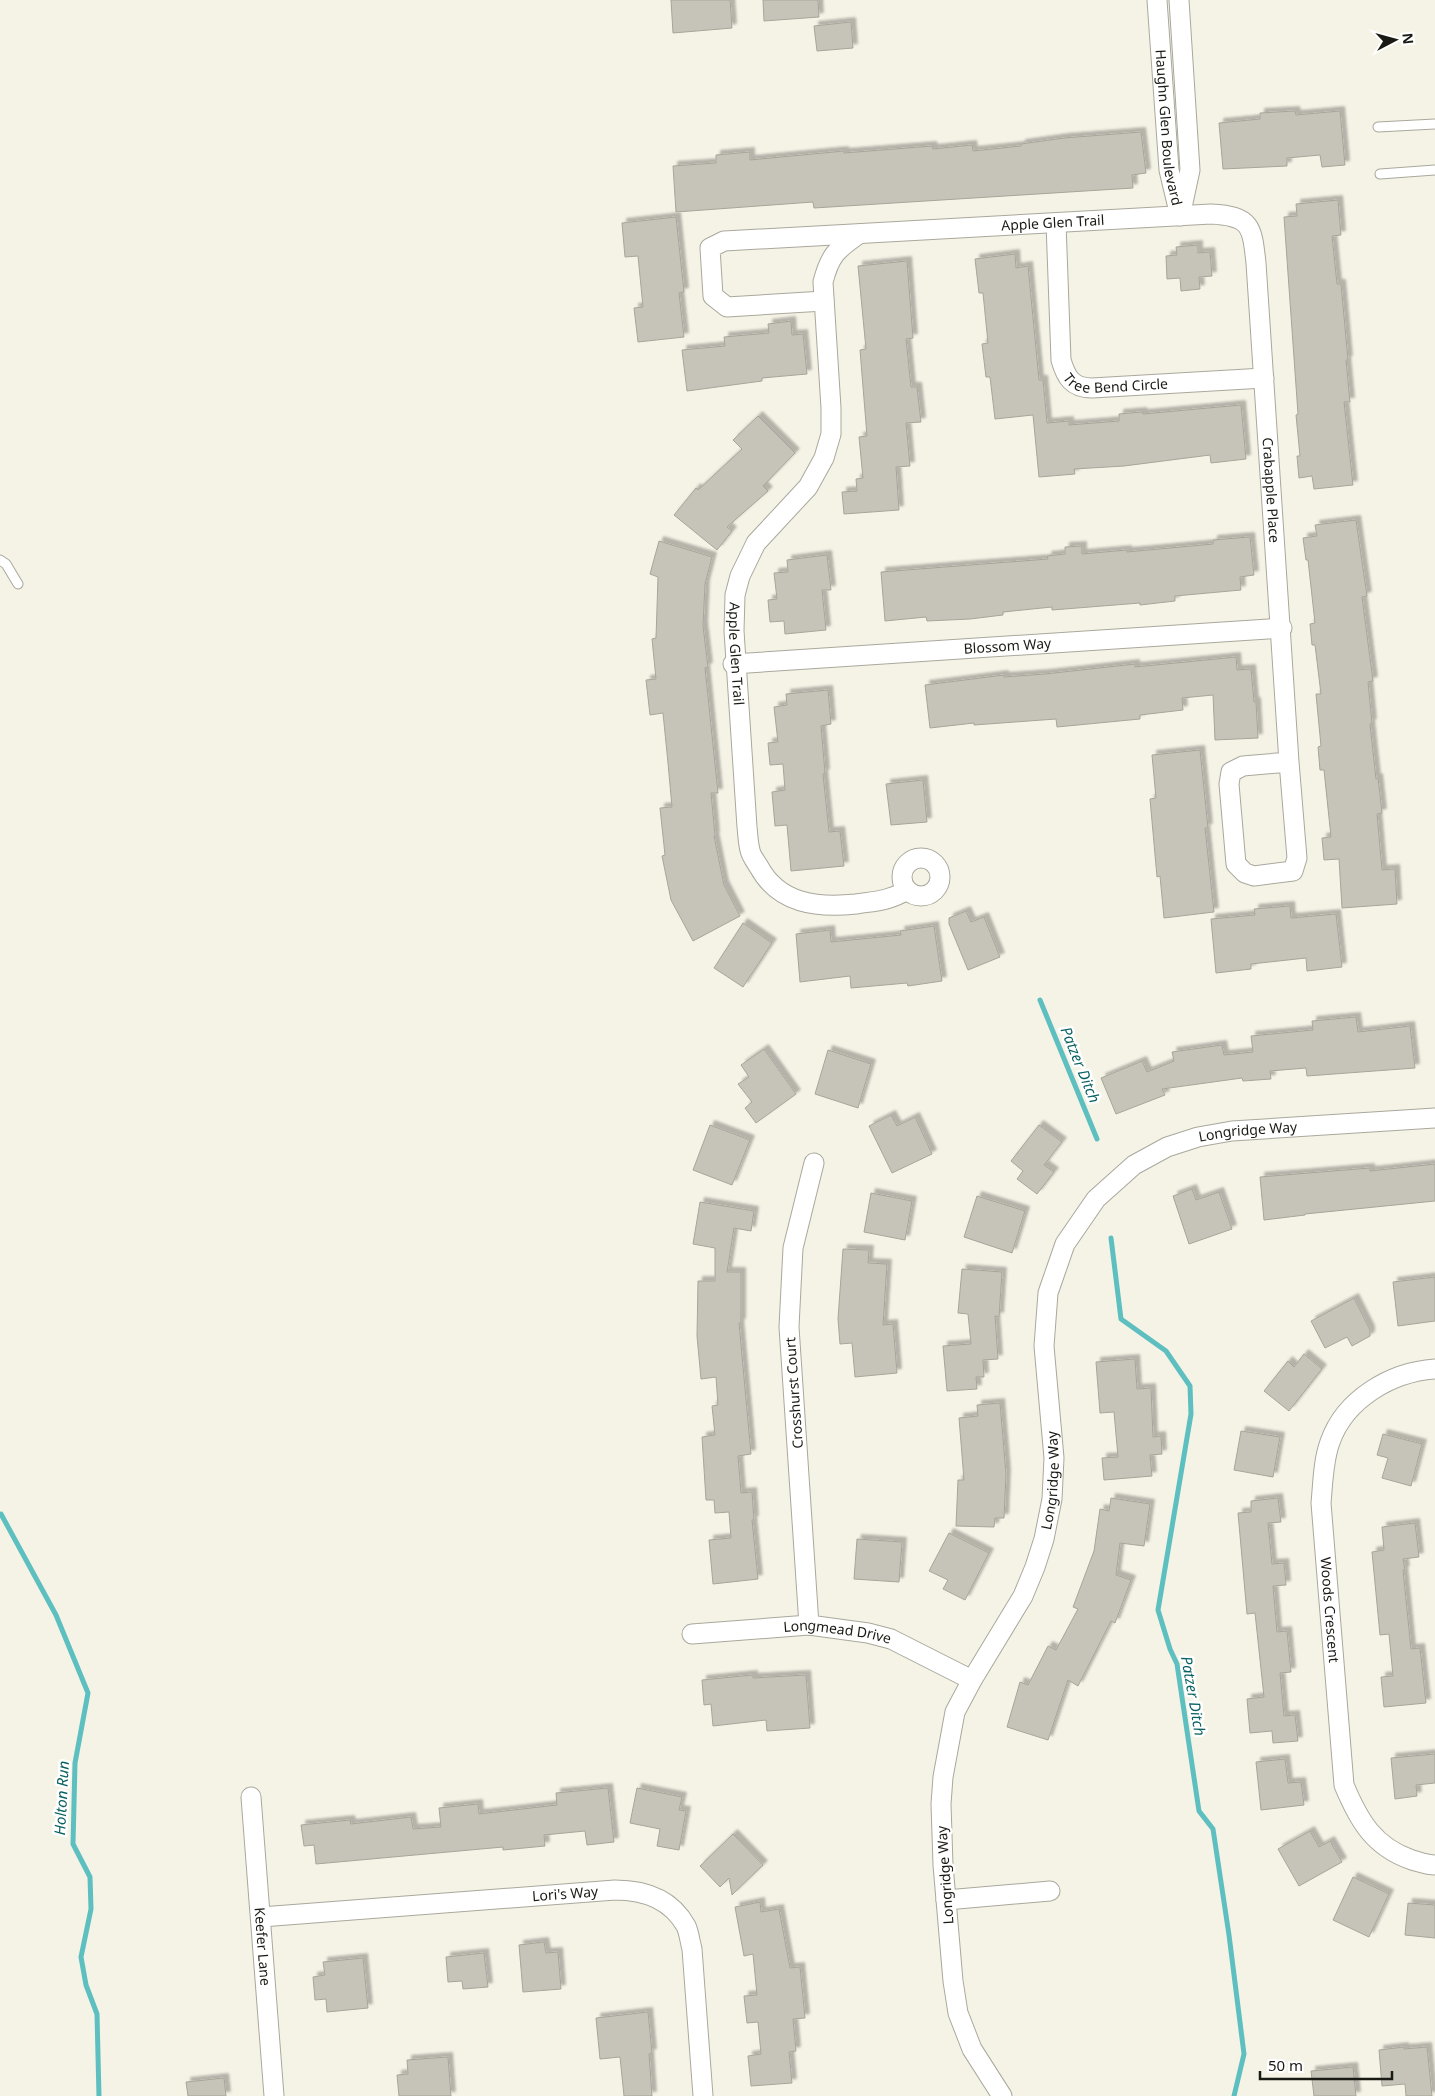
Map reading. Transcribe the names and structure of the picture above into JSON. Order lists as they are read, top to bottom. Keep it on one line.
{"streets":{"street":["Haughn Glen Boulevard","Apple Glen Trail","Tree Bend Circle","Crabapple Place","Blossom Way","Longridge Way","Crosshurst Court","Woods Crescent","Longmead Drive","Lori's Way","Keefer Lane"]},"crossings":[["Haughn Glen Boulevard","Apple Glen Trail"],["Apple Glen Trail","Tree Bend Circle"],["Apple Glen Trail","Crabapple Place"],["Apple Glen Trail","Blossom Way"],["Tree Bend Circle","Crabapple Place"],["Crabapple Place","Blossom Way"],["Longridge Way","Longmead Drive"],["Crosshurst Court","Longmead Drive"],["Lori's Way","Keefer Lane"]],"water":["Patzer Ditch","Holton Run"],"scale_bar":"50 m","north":"right"}
